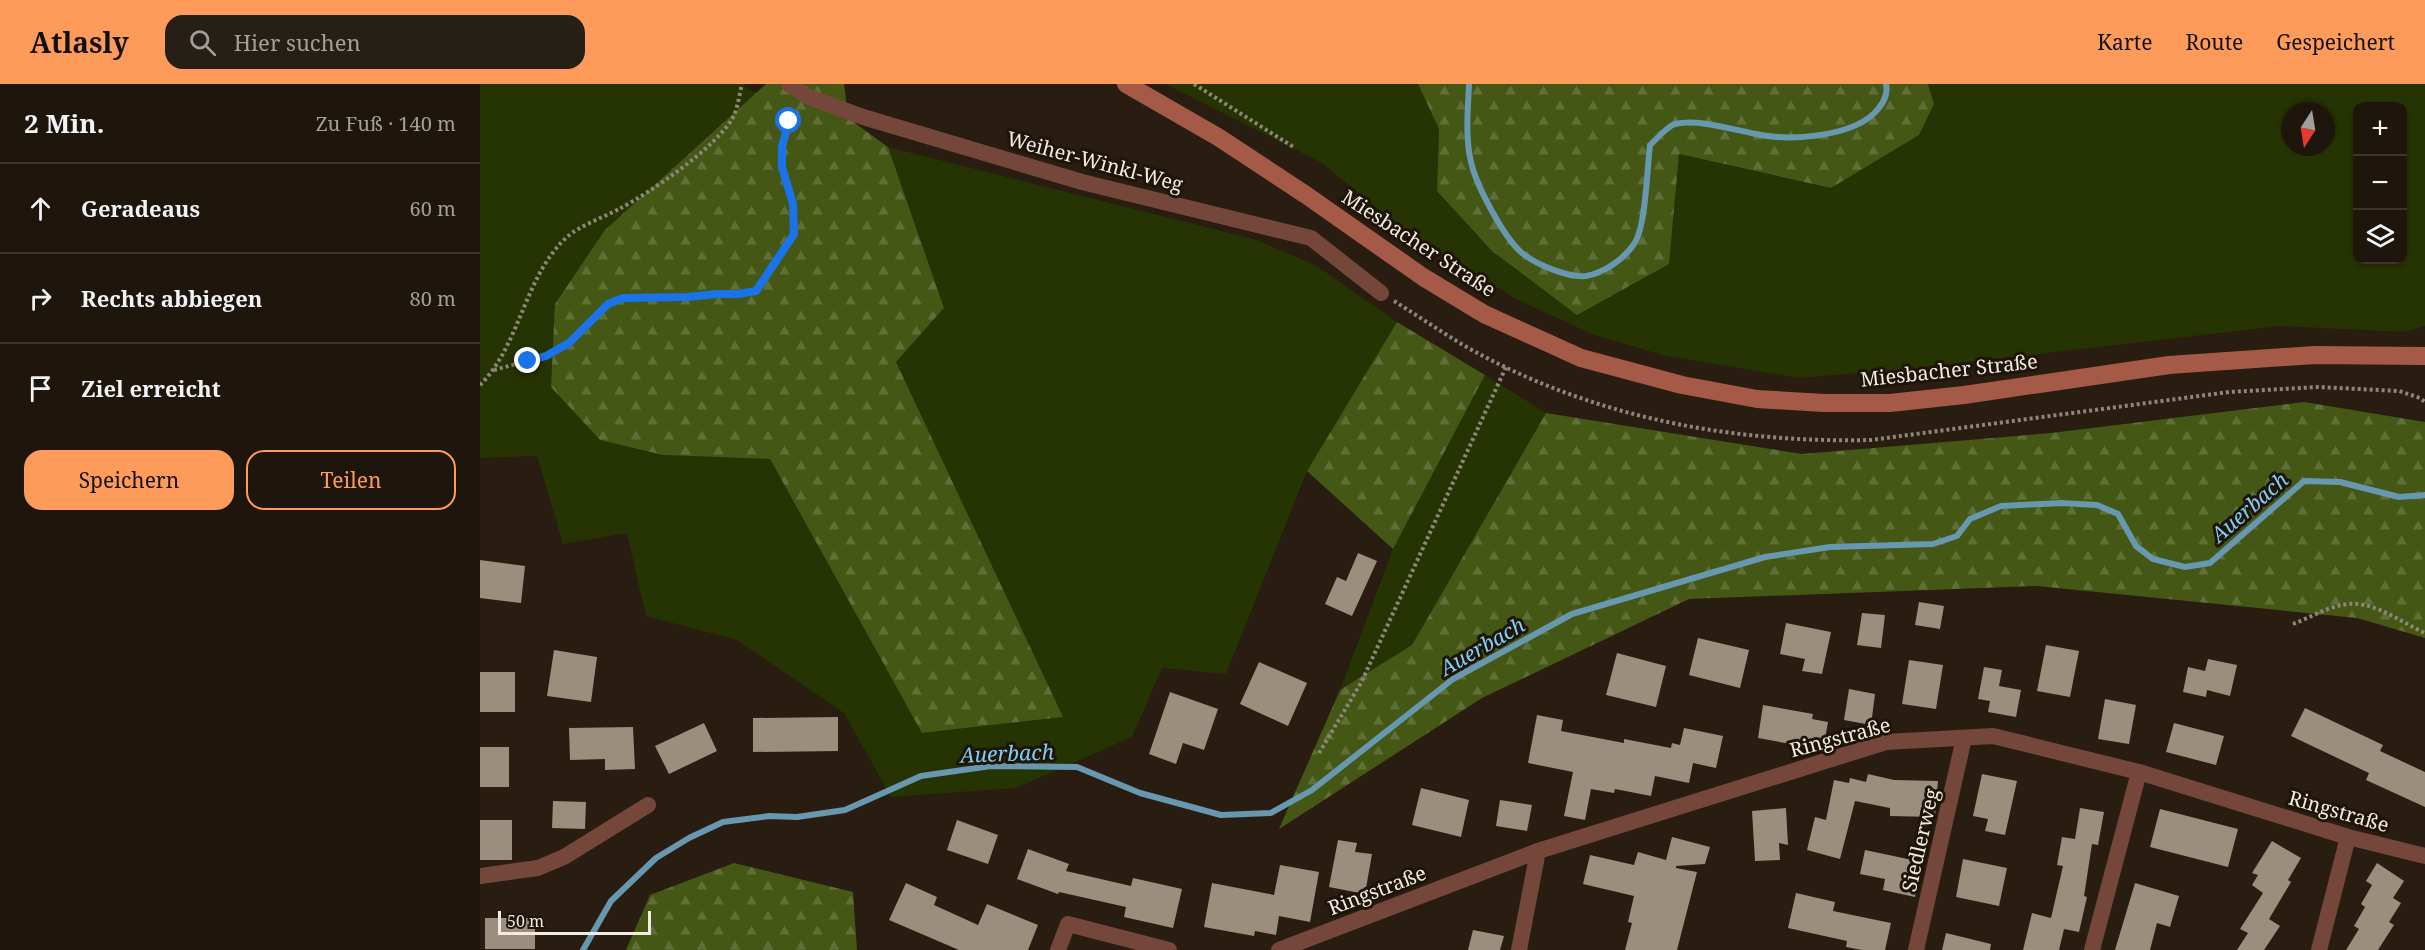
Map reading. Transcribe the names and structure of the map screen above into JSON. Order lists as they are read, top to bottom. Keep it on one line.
{"streets":{"main road":["Miesbacher Straße"],"street":["Weiher-Winkl-Weg","Ringstraße","Siedlerweg"]},"crossings":[["Ringstraße","Siedlerweg"]],"water":["Auerbach"],"scale_bar":"50 m","north":"bottom","page":{"header":"Atlasly","search":"Hier suchen","nav":["Karte","Route","Gespeichert"],"heading":["2 Min.","Zu Fuß · 140 m"],"map_buttons":["+","−"],"list":[["Geradeaus","60 m"],["Rechts abbiegen","80 m"],"Ziel erreicht"],"buttons":["Speichern","Teilen"],"scale":"50 m"}}
